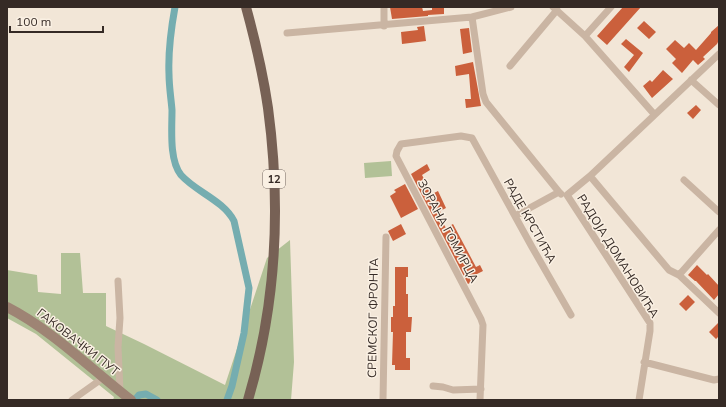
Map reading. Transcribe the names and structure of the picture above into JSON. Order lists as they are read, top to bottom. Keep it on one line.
{"streets":{"main road":["12"],"street":["РАДЕ КРСТИЋА","ЗОРАНА ГОМИРЦА","РАДОЈА ДОМАНОВИЋА","СРЕМСКОГ ФРОНТА","ГАКОВАЧКИ ПУТ"]},"crossings":[["РАДЕ КРСТИЋА","ЗОРАНА ГОМИРЦА"],["РАДЕ КРСТИЋА","РАДОЈА ДОМАНОВИЋА"]],"scale_bar":"100 m"}
